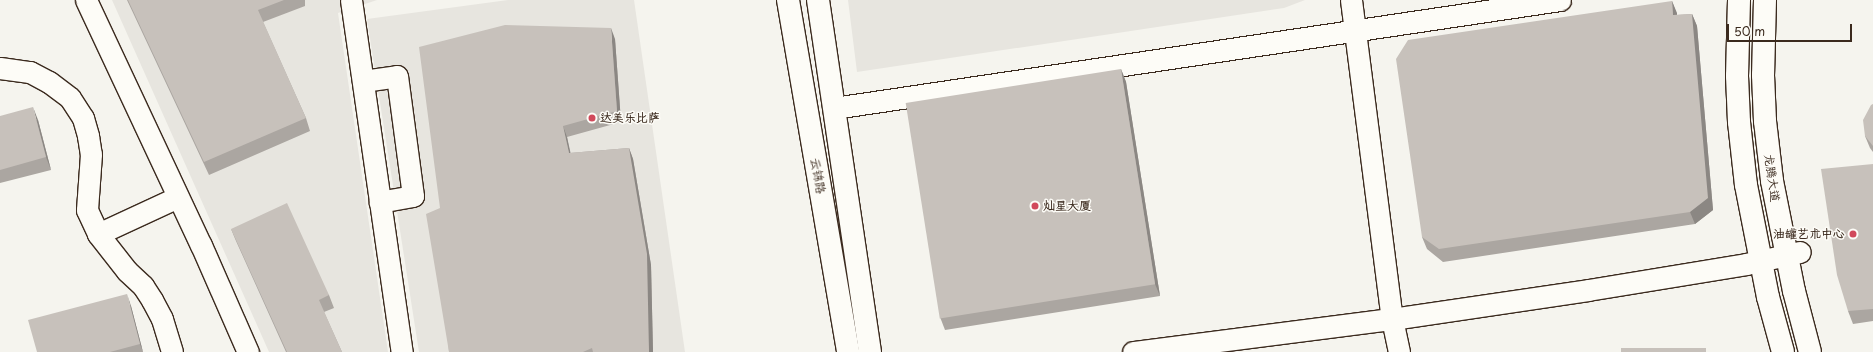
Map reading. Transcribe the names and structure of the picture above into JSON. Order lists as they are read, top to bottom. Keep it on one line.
{"streets":{"main road":["云锦路","龙腾大道"]},"places":["达美乐比萨","灿星大厦","油罐艺术中心"],"scale_bar":"50 m"}
